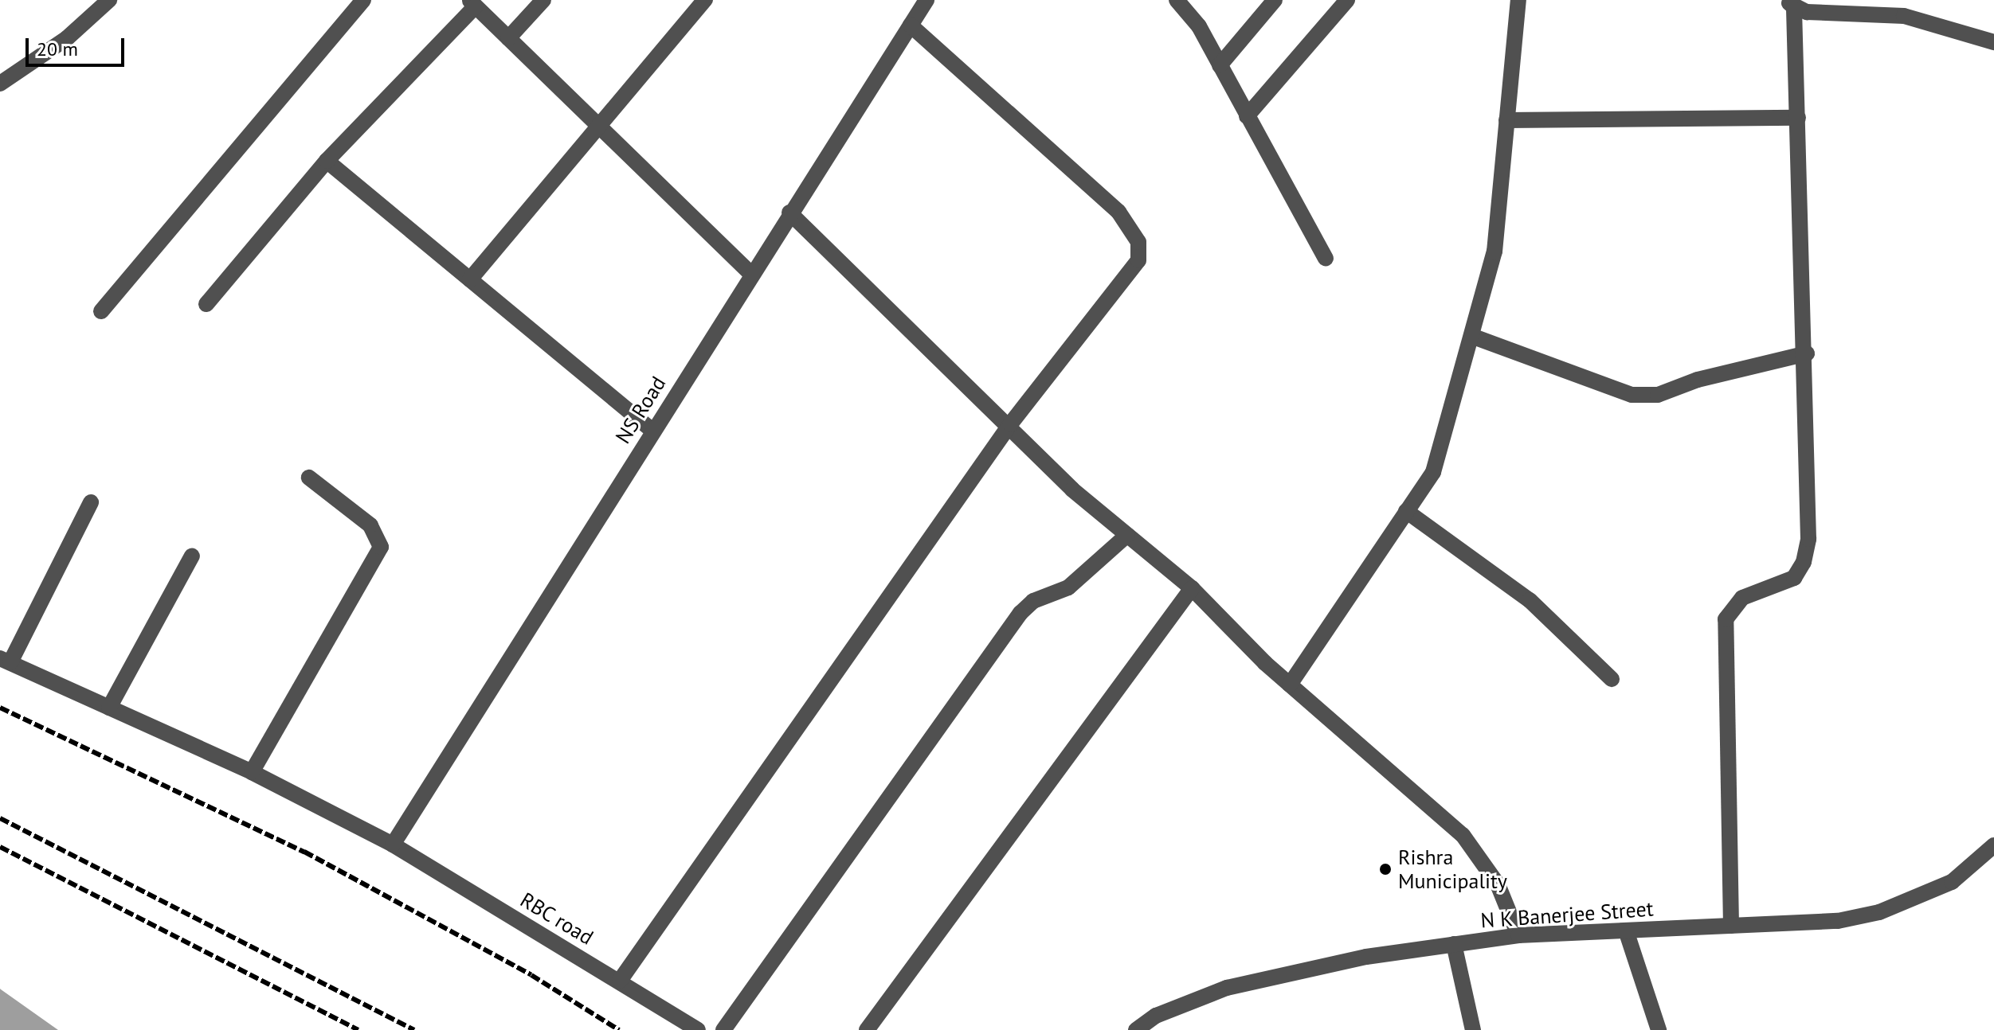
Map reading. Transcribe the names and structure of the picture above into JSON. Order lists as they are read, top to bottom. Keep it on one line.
{"streets":{"street":["NS Road","N K Banerjee Street","RBC road"]},"crossings":[["NS Road","RBC road"]],"places":["Rishra Municipality"],"scale_bar":"20 m"}
